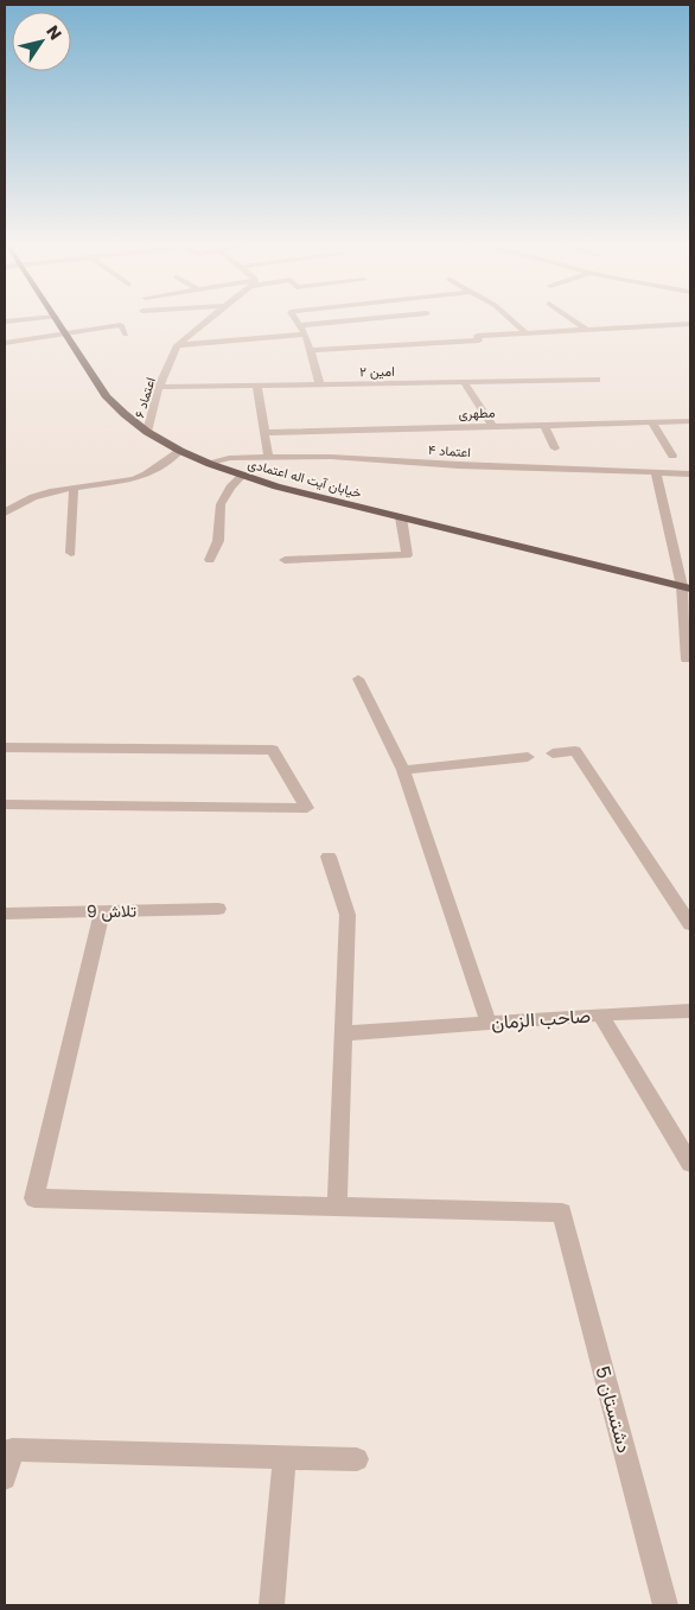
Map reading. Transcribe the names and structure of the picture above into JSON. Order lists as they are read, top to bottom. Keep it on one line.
{"streets":{"main road":["خیابان آیت اله اعتمادی"],"street":["امین ۲","اعتماد ۶","مطهری","اعتماد ۴","تلاش 9","صاحب الزمان","دشتستان 5"]},"crossings":[["امین ۲","اعتماد ۶"],["اعتماد ۶","خیابان آیت اله اعتمادی"],["اعتماد ۴","خیابان آیت اله اعتمادی"]],"north":"top right"}
